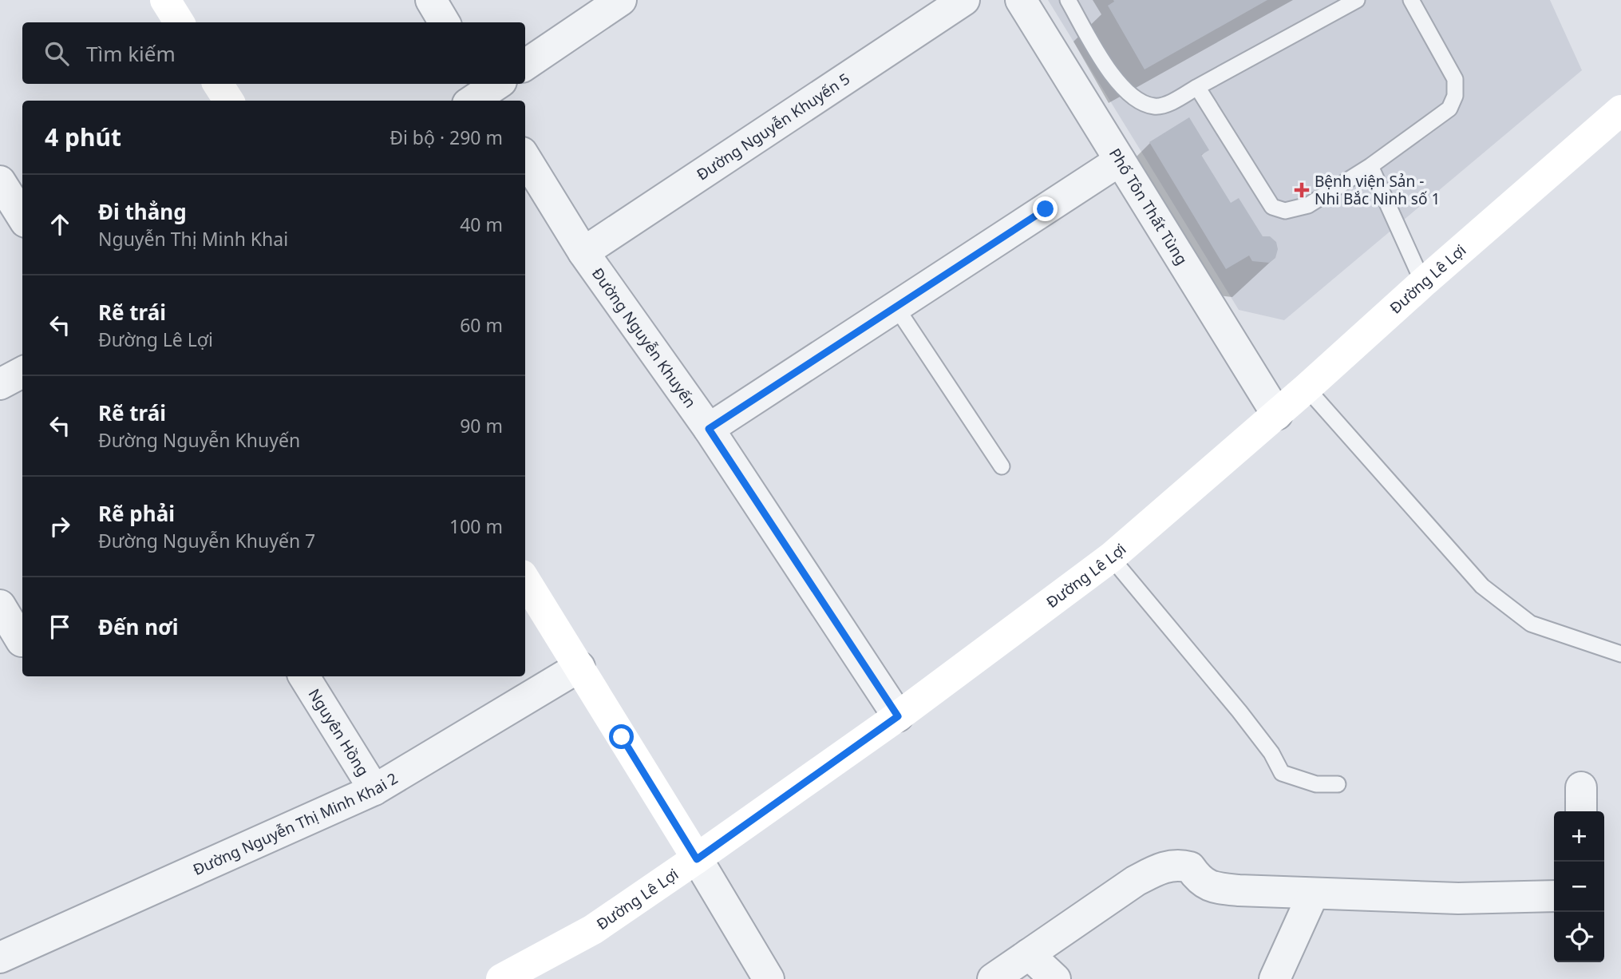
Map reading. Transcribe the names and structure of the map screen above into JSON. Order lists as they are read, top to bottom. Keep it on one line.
{"streets":{"main road":["Đường Lê Lợi"],"street":["Đường Nguyễn Khuyến 5","Phố Tôn Thất Tùng","Đường Nguyễn Khuyến","Nguyên Hồng","Đường Nguyễn Thị Minh Khai 2"]},"crossings":[["Đường Nguyễn Khuyến 5","Đường Nguyễn Khuyến"],["Phố Tôn Thất Tùng","Đường Lê Lợi"],["Đường Lê Lợi","Đường Nguyễn Khuyến"],["Nguyên Hồng","Đường Nguyễn Thị Minh Khai 2"]],"places":{"health":["Bệnh viện Sản - Nhi Bắc Ninh số 1"]},"page":{"search":"Tìm kiếm","heading":["4 phút","Đi bộ · 290 m"],"list":[["Đi thẳng","Nguyễn Thị Minh Khai","40 m"],["Rẽ trái","Đường Lê Lợi","60 m"],["Rẽ trái","Đường Nguyễn Khuyến","90 m"],["Rẽ phải","Đường Nguyễn Khuyến 7","100 m"],"Đến nơi"],"map_buttons":["+","−"]}}
